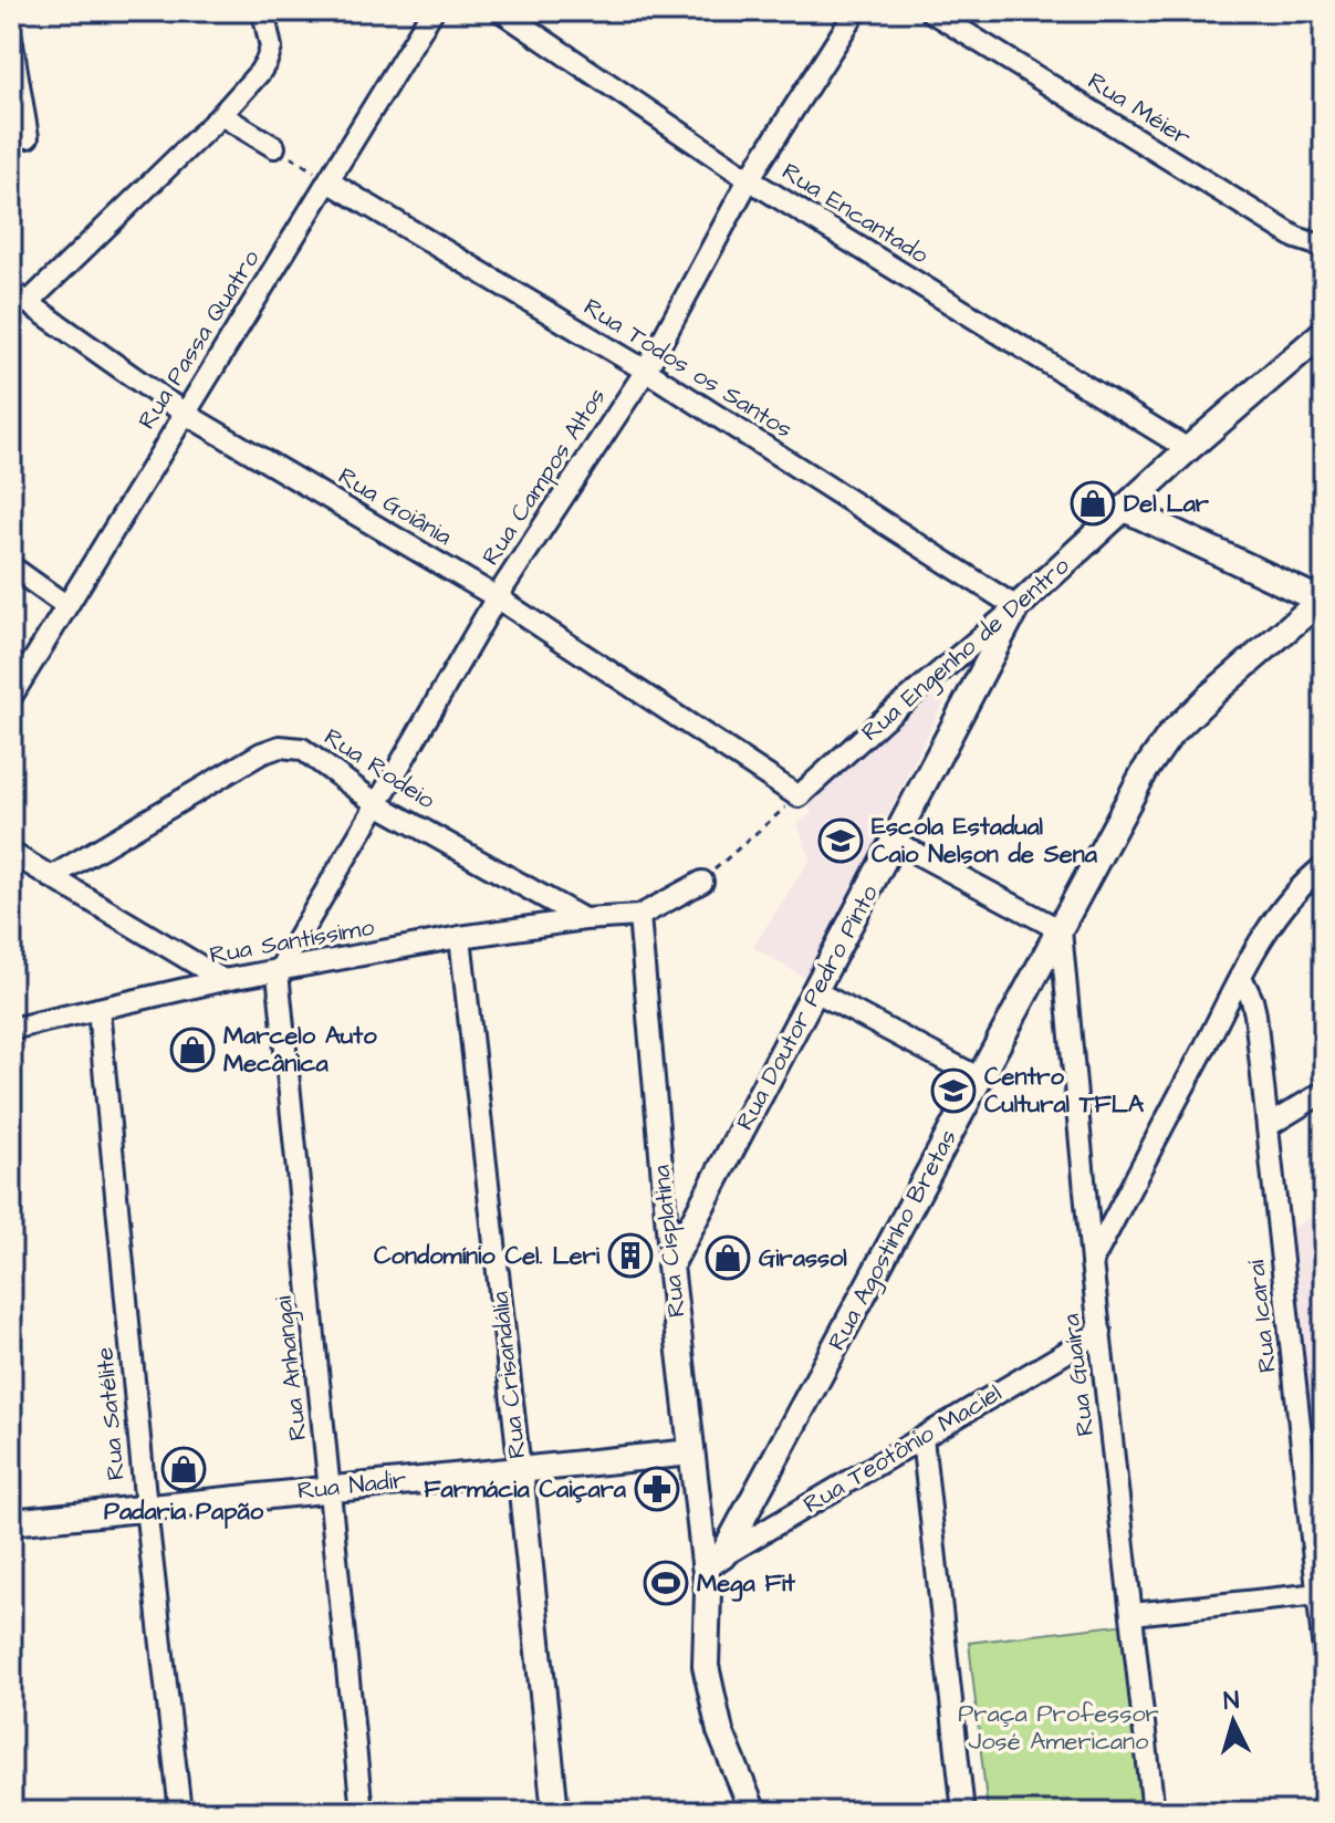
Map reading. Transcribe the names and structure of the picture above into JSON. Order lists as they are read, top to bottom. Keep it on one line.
{"streets":{"street":["Rua Méier","Rua Encantado","Rua Passa Quatro","Rua Todos os Santos","Rua Campos Altos","Rua Goiânia","Rua Engenho de Dentro","Rua Rodeio","Rua Santíssimo","Rua Doutor Pedro Pinto","Rua Agostinho Bretas","Rua Cisplatina","Rua Icaraí","Rua Anhangai","Rua Crisandália","Rua Guaíra","Rua Satélite","Rua Teotônio Maciel","Rua Nadir"]},"crossings":[["Rua Encantado","Rua Campos Altos"],["Rua Encantado","Rua Engenho de Dentro"],["Rua Passa Quatro","Rua Todos os Santos"],["Rua Passa Quatro","Rua Goiânia"],["Rua Todos os Santos","Rua Campos Altos"],["Rua Todos os Santos","Rua Engenho de Dentro"],["Rua Todos os Santos","Rua Doutor Pedro Pinto"],["Rua Campos Altos","Rua Goiânia"],["Rua Campos Altos","Rua Rodeio"],["Rua Campos Altos","Rua Santíssimo"],["Rua Campos Altos","Rua Anhangai"],["Rua Goiânia","Rua Engenho de Dentro"],["Rua Engenho de Dentro","Rua Doutor Pedro Pinto"],["Rua Rodeio","Rua Santíssimo"],["Rua Santíssimo","Rua Anhangai"],["Rua Santíssimo","Rua Crisandália"],["Rua Santíssimo","Rua Satélite"],["Rua Doutor Pedro Pinto","Rua Cisplatina"],["Rua Agostinho Bretas","Rua Cisplatina"],["Rua Agostinho Bretas","Rua Guaíra"],["Rua Agostinho Bretas","Rua Teotônio Maciel"],["Rua Cisplatina","Rua Teotônio Maciel"],["Rua Cisplatina","Rua Nadir"],["Rua Anhangai","Rua Nadir"],["Rua Crisandália","Rua Nadir"],["Rua Guaíra","Rua Teotônio Maciel"],["Rua Satélite","Rua Nadir"]],"parks":["Praça Professor José Americano"],"places":{"shop":["Del Lar","Marcelo Auto Mecânica","Girassol","Padaria Papão"],"school or university":["Escola Estadual Caio Nelson de Sena","Centro Cultural TFLA"],"building":["Condomínio Cel. Leri"],"pharmacy":["Farmácia Caiçara"],"sports":["Mega Fit"]},"north":"top"}
